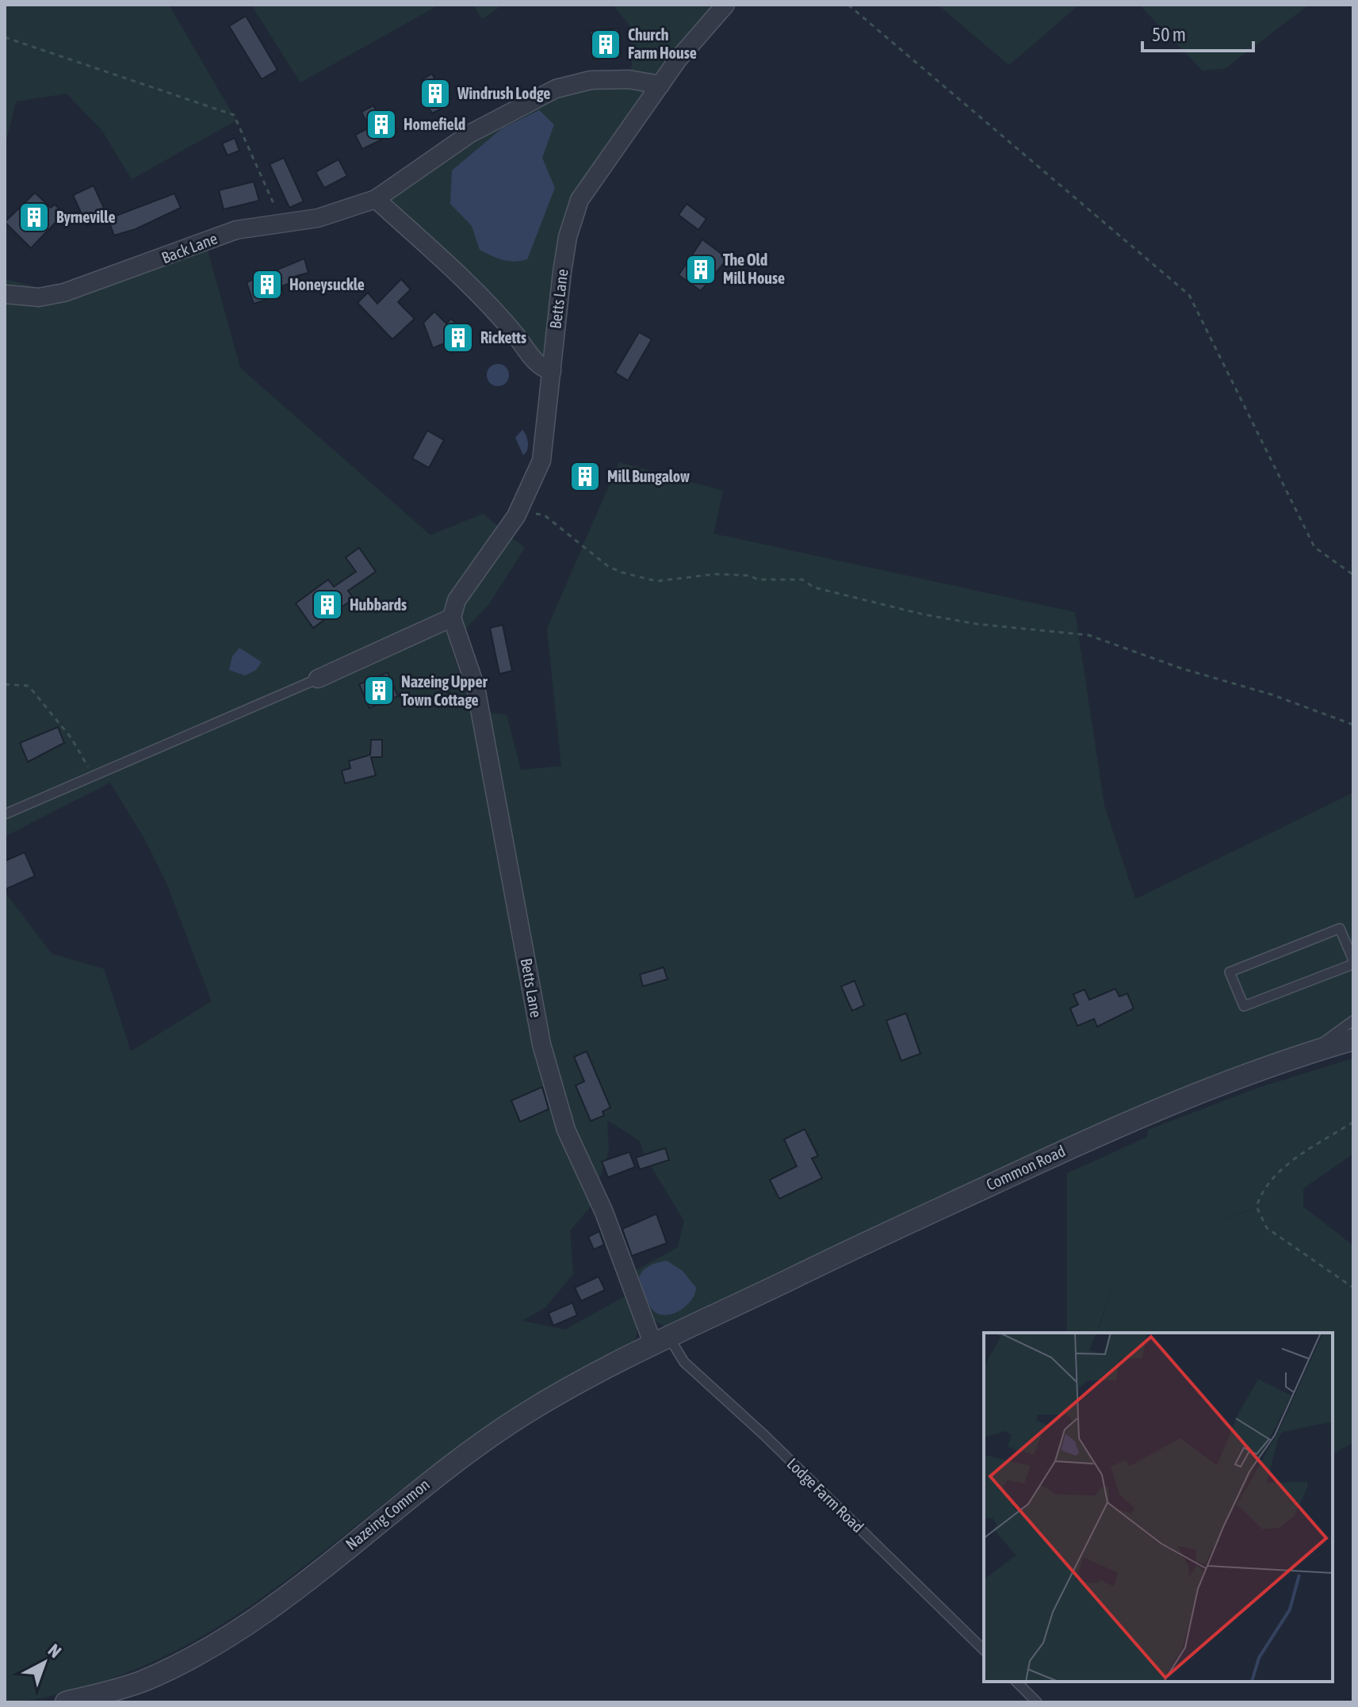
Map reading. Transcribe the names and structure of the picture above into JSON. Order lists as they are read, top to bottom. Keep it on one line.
{"streets":{"street":["Back Lane","Betts Lane","Common Road","Nazeing Common"],"lane":["Lodge Farm Road"]},"crossings":[["Back Lane","Betts Lane"],["Betts Lane","Lodge Farm Road"],["Betts Lane","Nazeing Common"],["Common Road","Nazeing Common"],["Lodge Farm Road","Nazeing Common"]],"places":{"building":["Church Farm House","Windrush Lodge","Homefield","Byrneville","The Old Mill House","Honeysuckle","Ricketts","Mill Bungalow","Hubbards","Nazeing Upper Town Cottage"]},"scale_bar":"50 m","north":"top right"}
